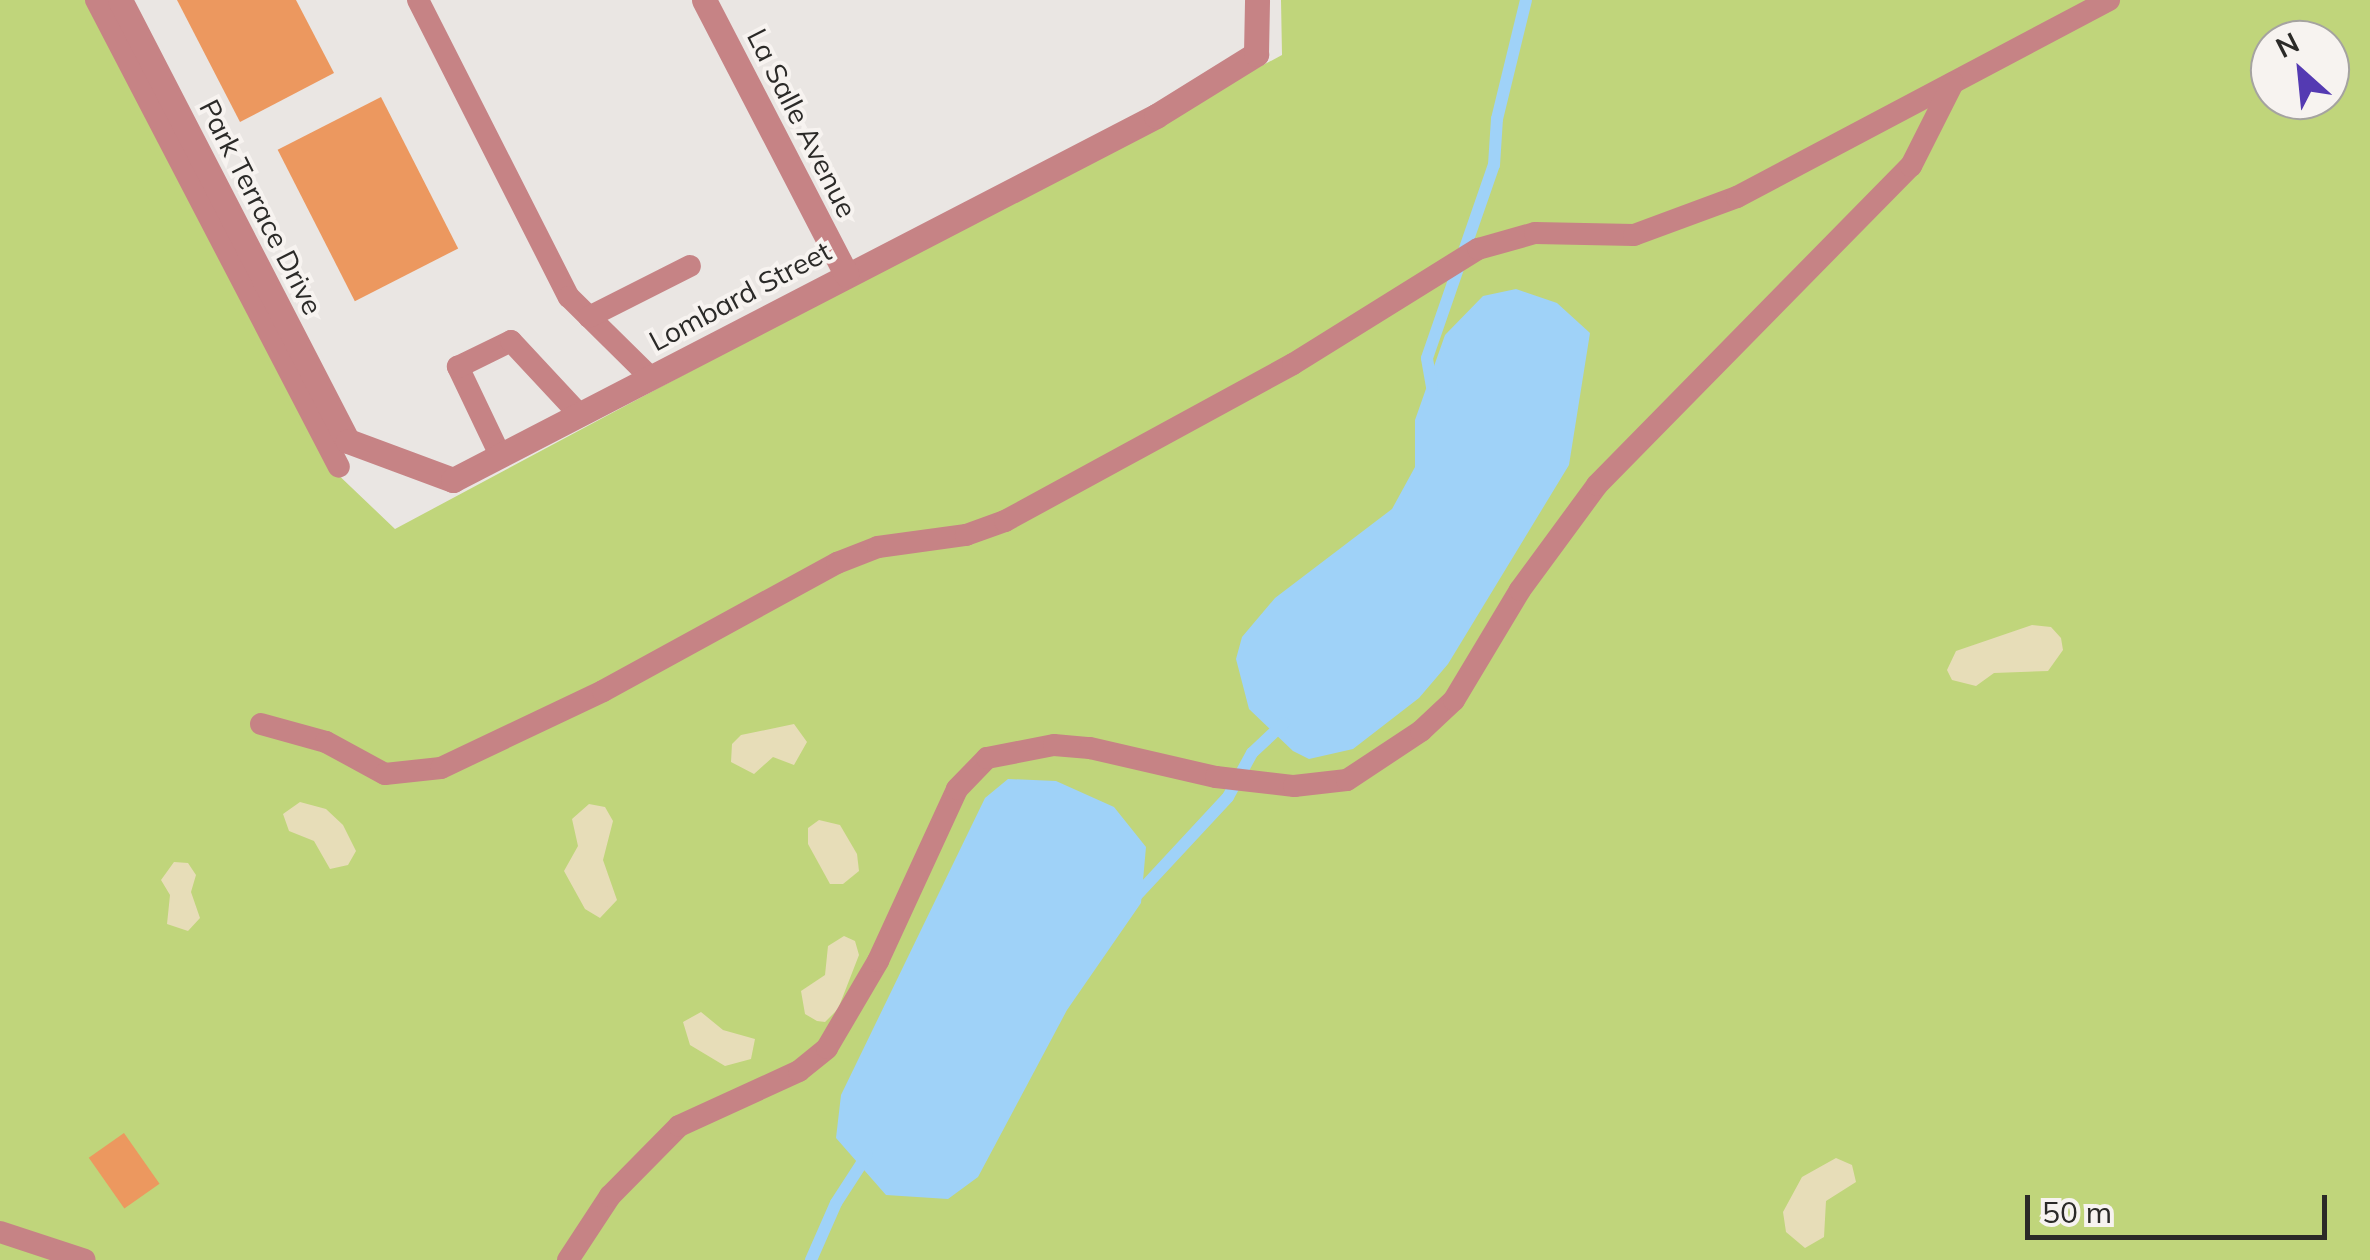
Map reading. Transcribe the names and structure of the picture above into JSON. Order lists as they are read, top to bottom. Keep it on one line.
{"streets":{"street":["La Salle Avenue","Park Terrace Drive","Lombard Street"]},"crossings":[["La Salle Avenue","Lombard Street"],["Park Terrace Drive","Lombard Street"]],"scale_bar":"50 m","north":"top left"}
